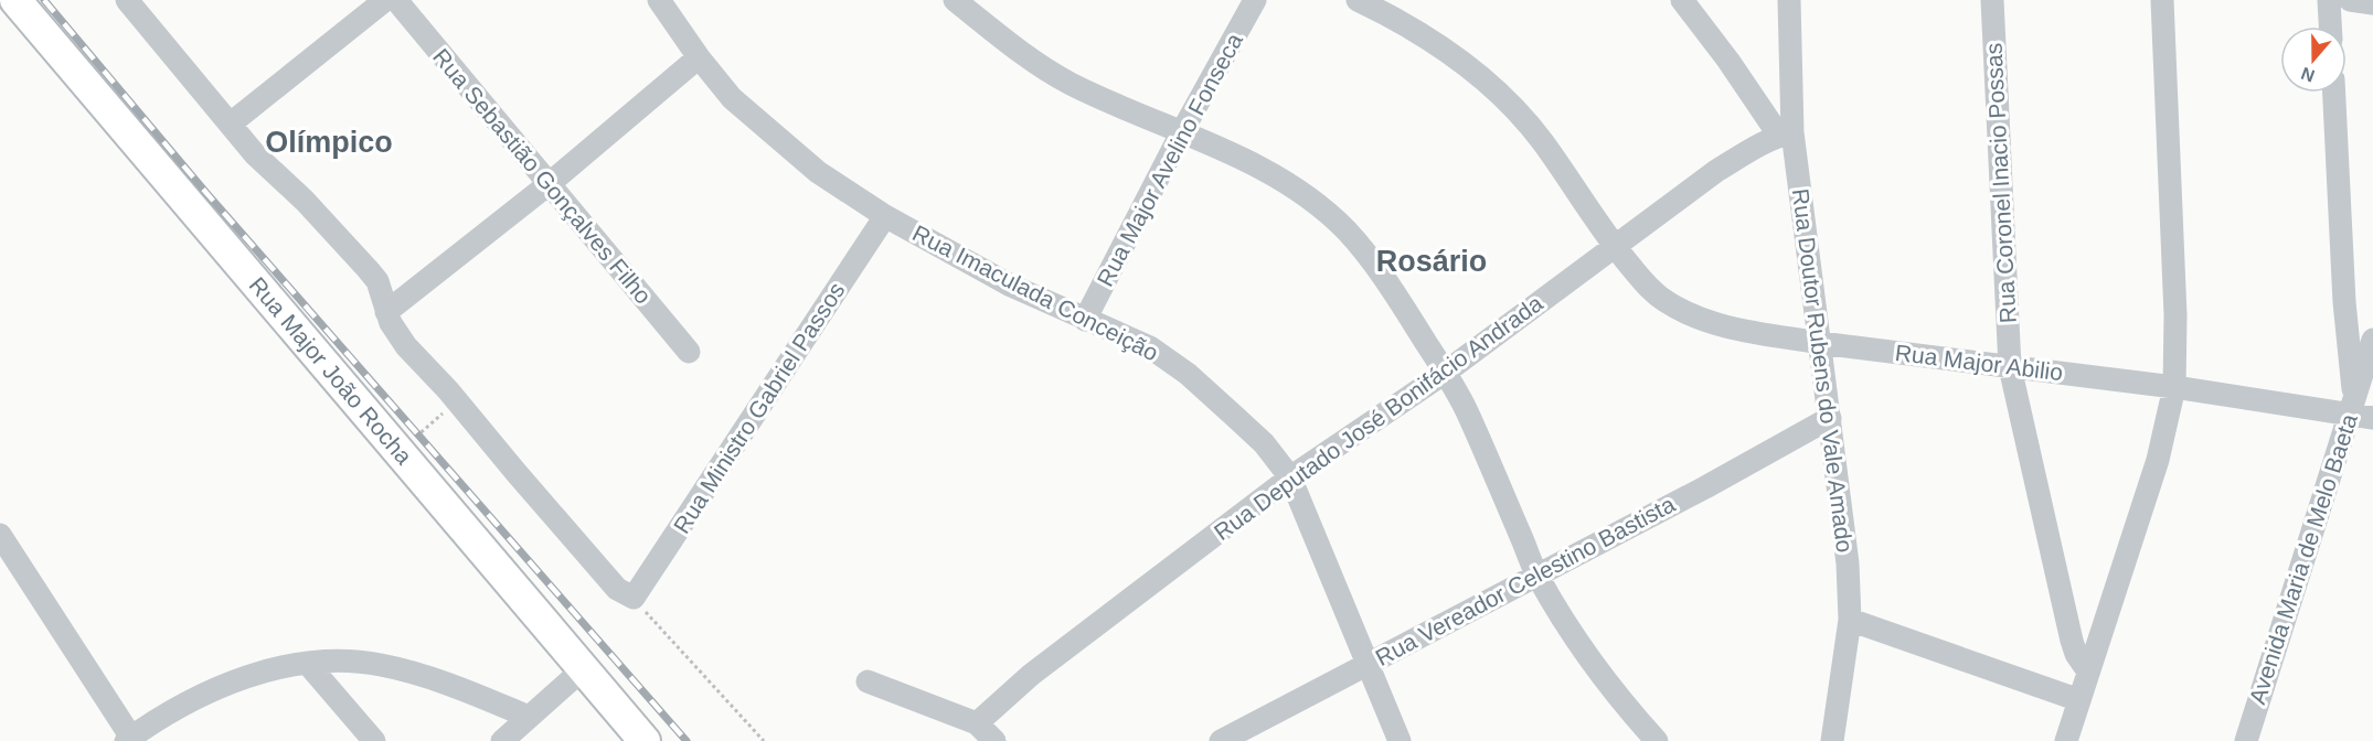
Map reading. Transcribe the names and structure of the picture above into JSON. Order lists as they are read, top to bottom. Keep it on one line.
{"streets":{"main road":["Rua Major João Rocha"],"street":["Rua Major Avelino Fonseca","Rua Sebastião Gonçalves Filho","Rua Coronel Inacio Possas","Rua Imaculada Conceição","Rua Major Abilio","Rua Doutor Rubens do Vale Amado","Rua Ministro Gabriel Passos","Rua Deputado José Bonifácio Andrada","Avenida Maria de Melo Baeta","Rua Vereador Celestino Bastista"]},"crossings":[["Rua Major Avelino Fonseca","Rua Imaculada Conceição"],["Rua Coronel Inacio Possas","Rua Major Abilio"],["Rua Imaculada Conceição","Rua Ministro Gabriel Passos"],["Rua Imaculada Conceição","Rua Deputado José Bonifácio Andrada"],["Rua Imaculada Conceição","Rua Vereador Celestino Bastista"],["Rua Major Abilio","Rua Doutor Rubens do Vale Amado"],["Rua Major Abilio","Rua Deputado José Bonifácio Andrada"],["Rua Major Abilio","Avenida Maria de Melo Baeta"],["Rua Doutor Rubens do Vale Amado","Rua Deputado José Bonifácio Andrada"],["Rua Doutor Rubens do Vale Amado","Rua Vereador Celestino Bastista"]],"districts":["Olímpico","Rosário"],"north":"bottom"}
